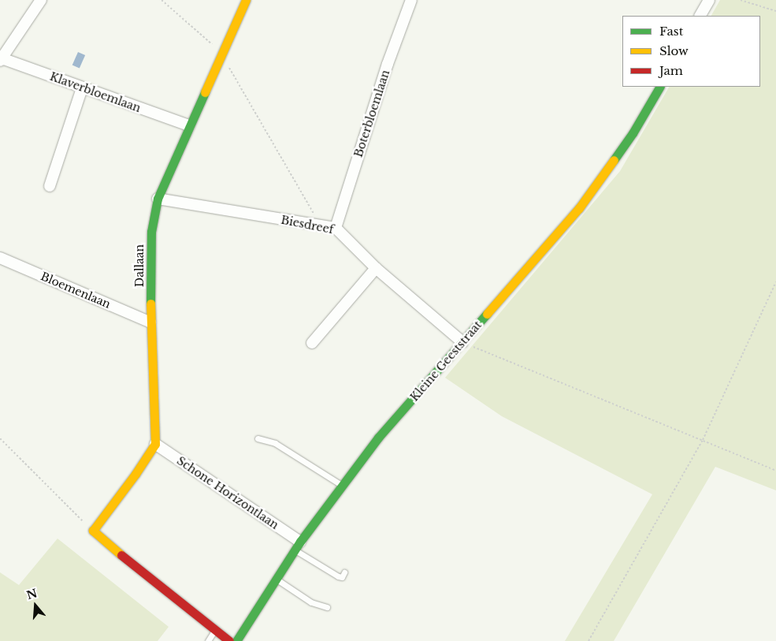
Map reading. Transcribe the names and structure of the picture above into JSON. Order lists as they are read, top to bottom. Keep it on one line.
{"streets":{"street":["Klaverbloemlaan","Boterbloemlaan","Biesdreef","Dallaan","Bloemenlaan","Kleine Geeststraat","Schone Horizontlaan"]},"crossings":[["Klaverbloemlaan","Dallaan"],["Boterbloemlaan","Biesdreef"],["Biesdreef","Dallaan"],["Biesdreef","Kleine Geeststraat"],["Dallaan","Bloemenlaan"],["Dallaan","Schone Horizontlaan"],["Kleine Geeststraat","Schone Horizontlaan"]],"legend":["Fast","Slow","Jam"],"north":"top"}
